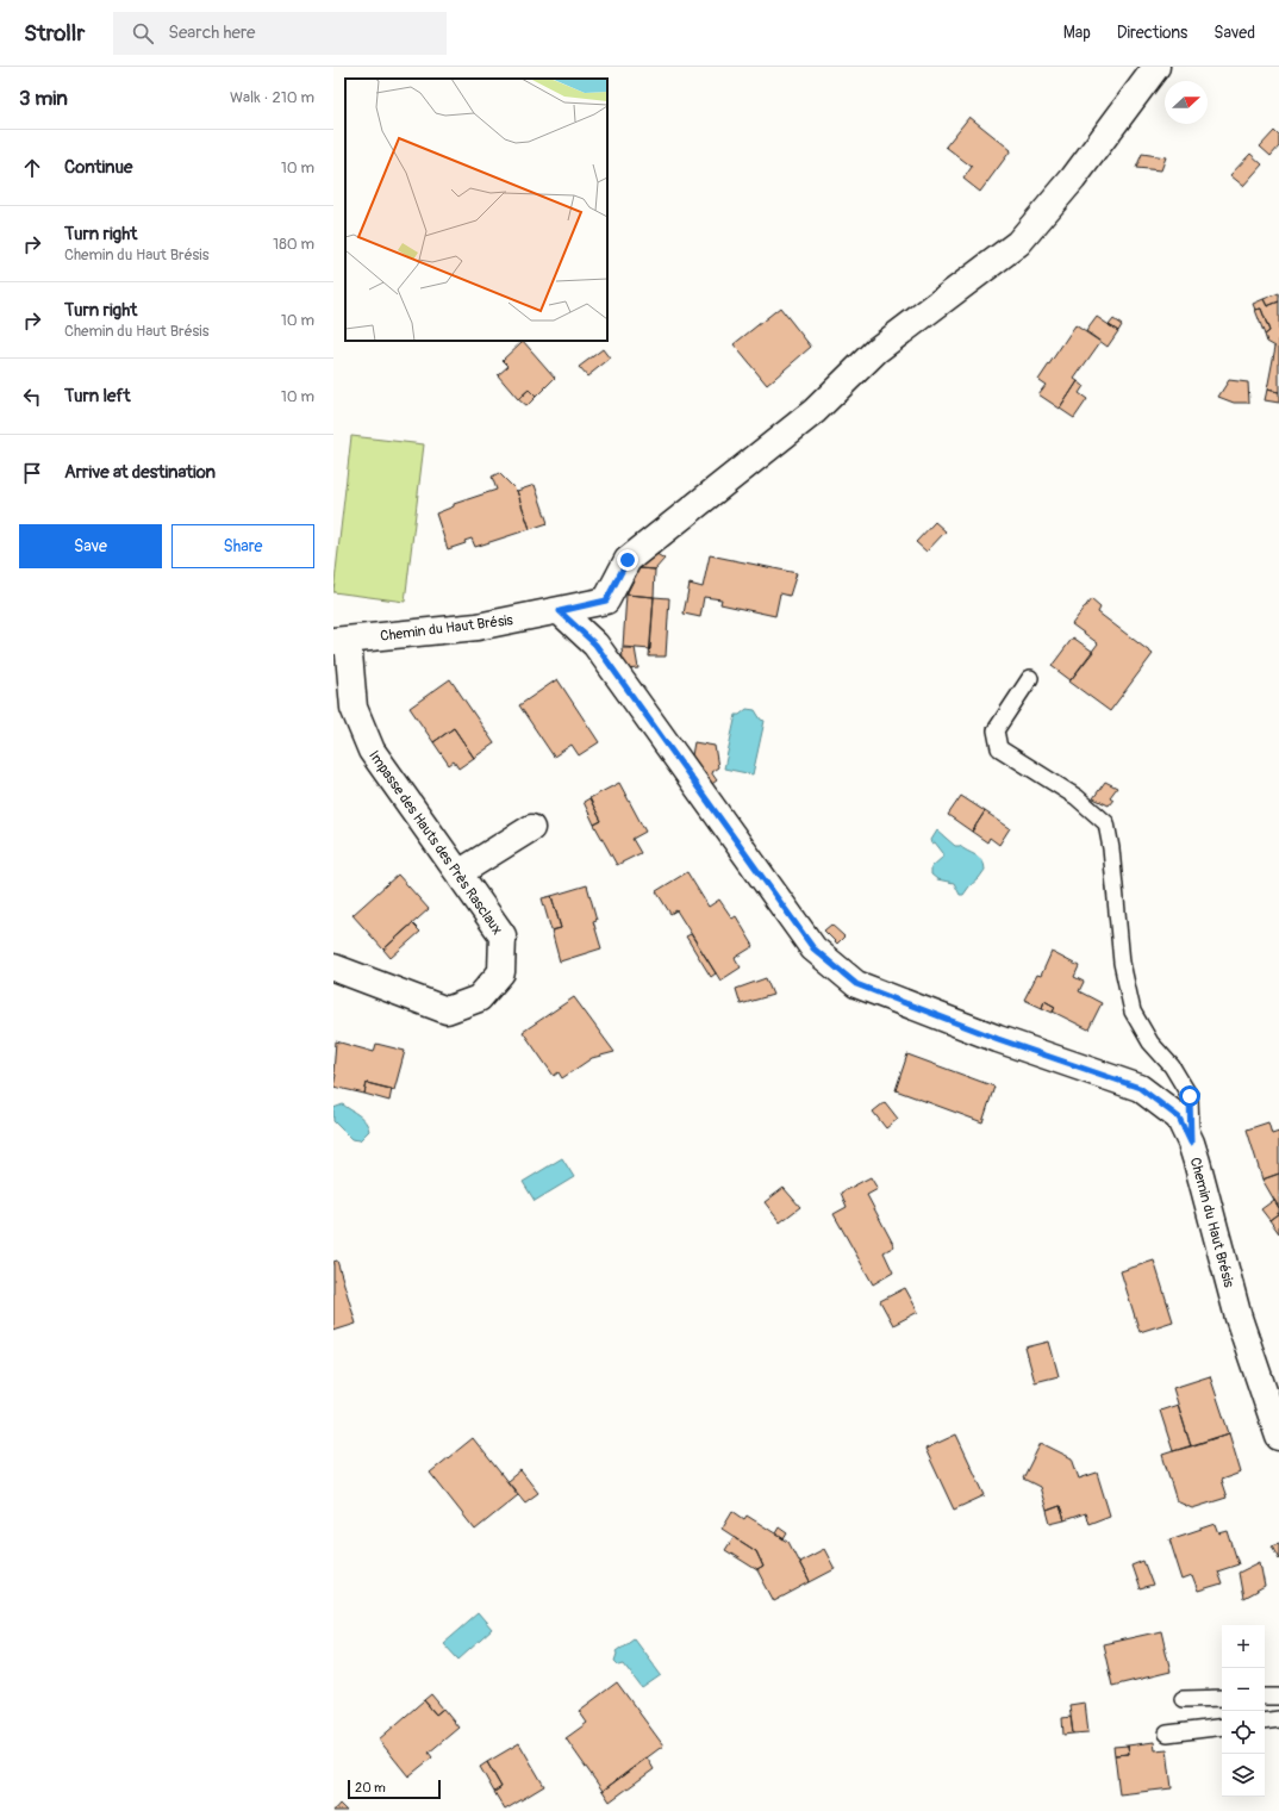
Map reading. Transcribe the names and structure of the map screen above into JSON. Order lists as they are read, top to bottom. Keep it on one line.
{"streets":{"street":["Chemin du Haut Brésis","Impasse des Hauts des Près Rasclaux"]},"crossings":[["Chemin du Haut Brésis","Impasse des Hauts des Près Rasclaux"]],"scale_bar":"20 m","north":"right","page":{"header":"Strollr","search":"Search here","nav":["Map","Directions","Saved"],"heading":["3 min","Walk · 210 m"],"list":[["Continue","10 m"],["Turn right","Chemin du Haut Brésis","180 m"],["Turn right","Chemin du Haut Brésis","10 m"],["Turn left","10 m"],"Arrive at destination"],"buttons":["Save","Share"],"map_buttons":["+","−"],"scale":"20 m"}}
